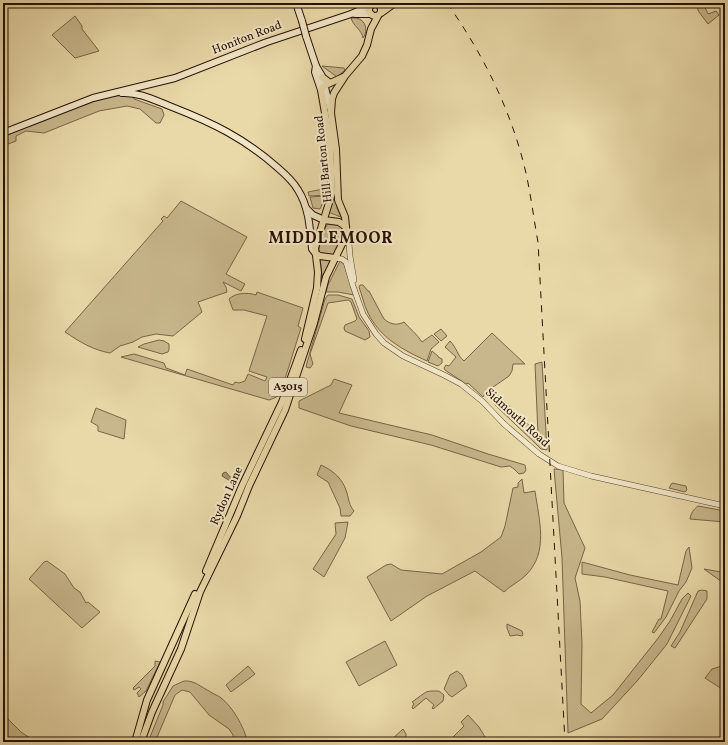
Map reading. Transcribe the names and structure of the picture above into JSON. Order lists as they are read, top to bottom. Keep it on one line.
{"streets":{"main road":["Honiton Road","Hill Barton Road","A3015","Rydon Lane"],"street":["Sidmouth Road"]},"crossings":[["Hill Barton Road","Sidmouth Road"],["Hill Barton Road","Rydon Lane"],["Sidmouth Road","Rydon Lane"]],"districts":["MIDDLEMOOR"]}
